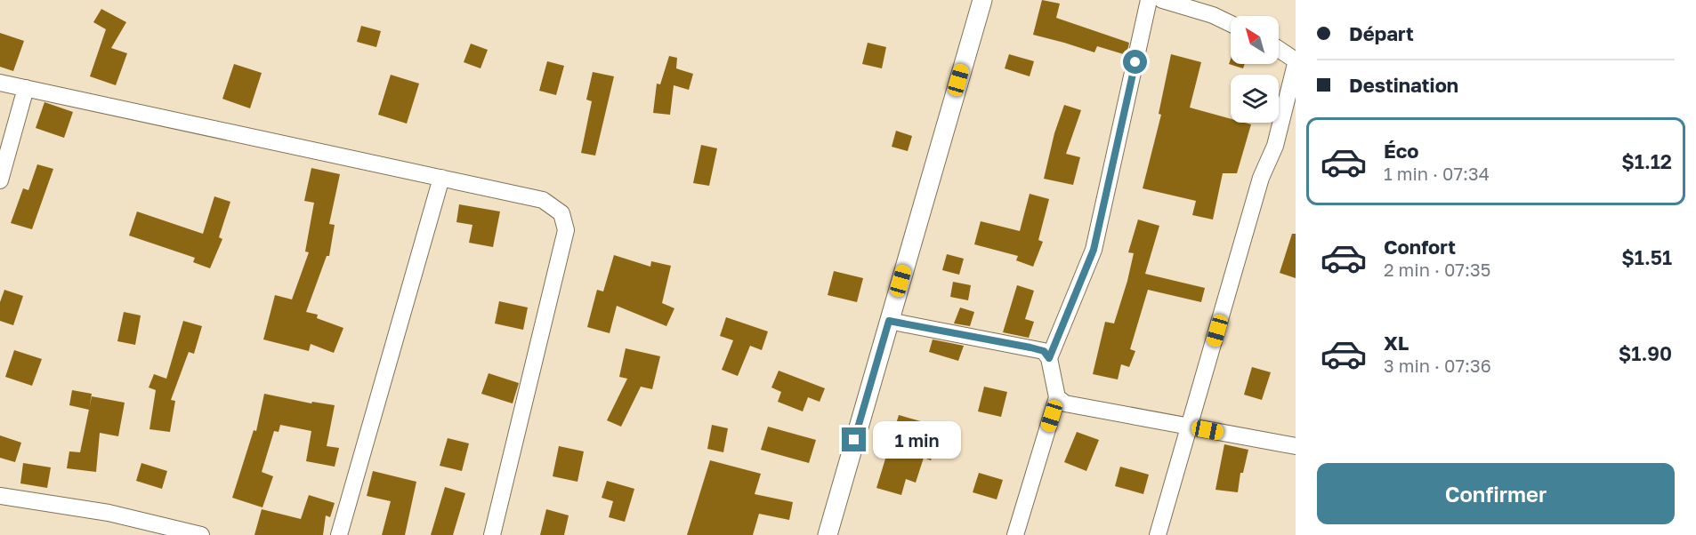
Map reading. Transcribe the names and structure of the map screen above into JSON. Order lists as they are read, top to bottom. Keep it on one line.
{"north":"top left","page":{"banner":["Départ","Destination"],"list":[{"name":"Éco","note":"1 min · 07:34","value":"$1.12"},{"name":"Confort","note":"2 min · 07:35","value":"$1.51"},{"name":"XL","note":"3 min · 07:36","value":"$1.90"}],"bubble":"1 min","buttons":"Confirmer"}}
